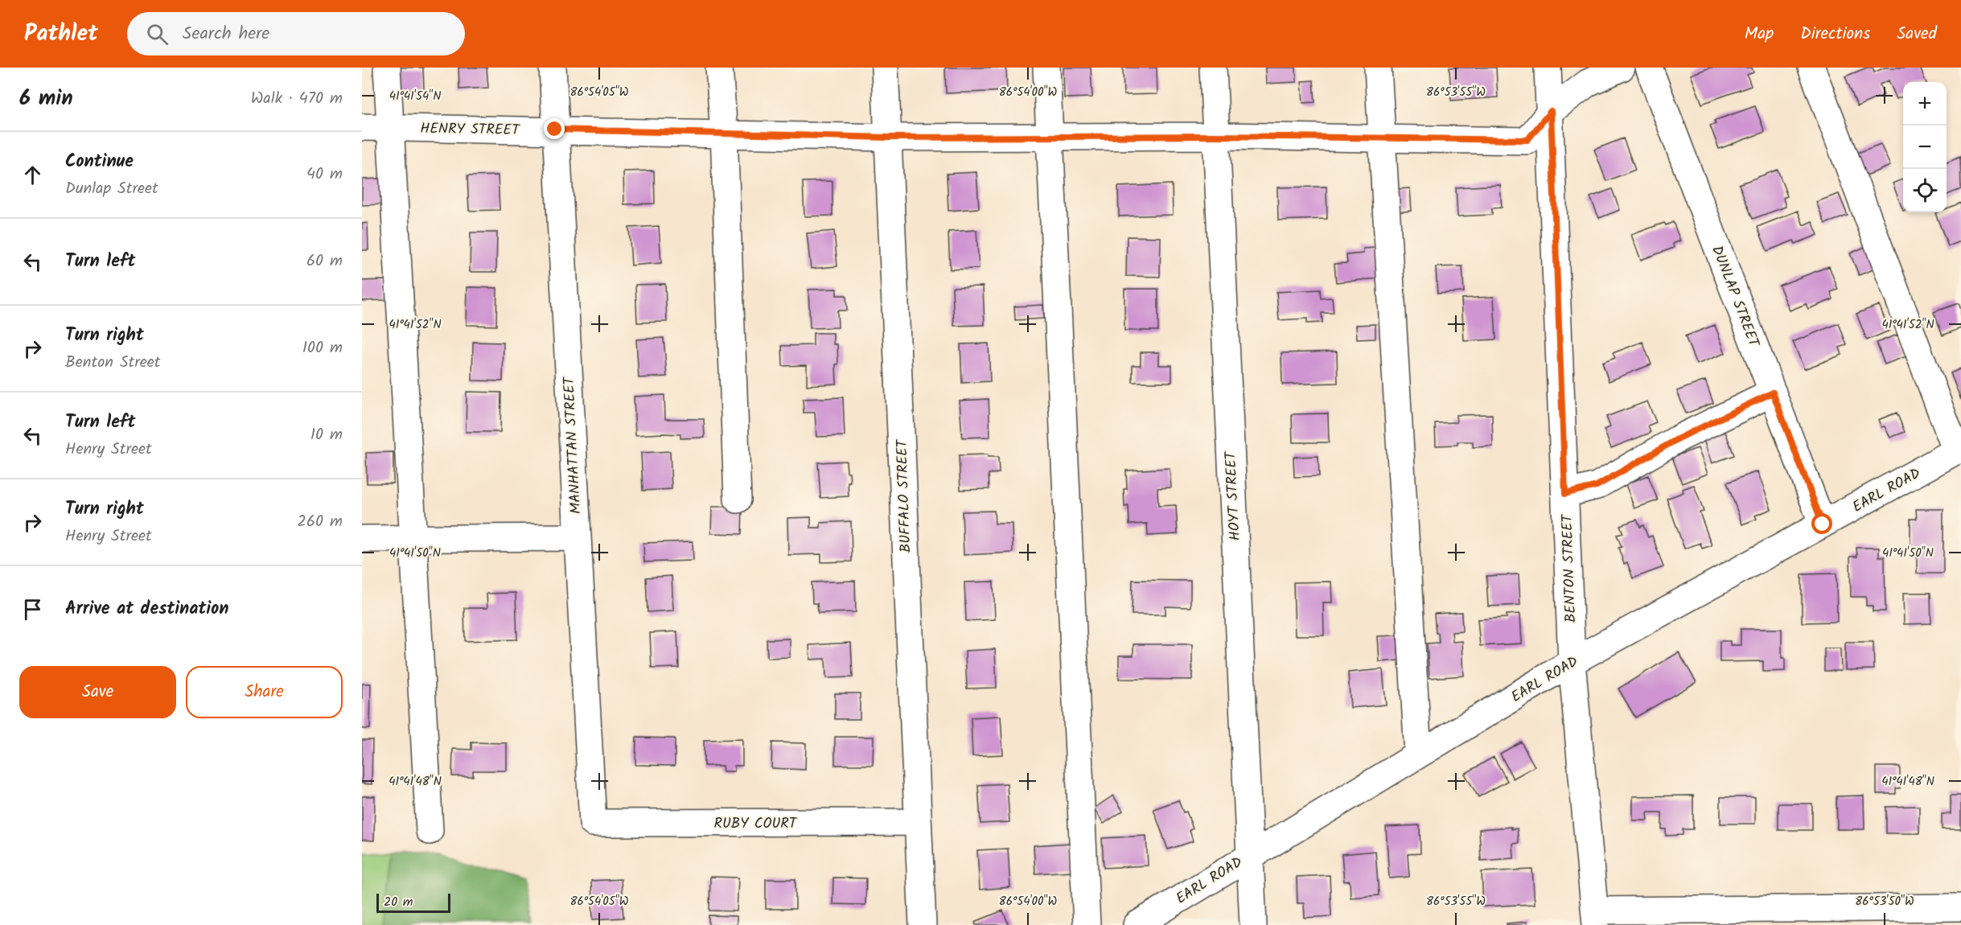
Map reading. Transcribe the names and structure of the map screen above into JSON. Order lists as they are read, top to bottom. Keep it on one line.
{"streets":{"street":["HENRY STREET","DUNLAP STREET","MANHATTAN STREET","EARL ROAD","BUFFALO STREET","HOYT STREET","BENTON STREET","RUBY COURT"]},"crossings":[["HENRY STREET","MANHATTAN STREET"],["HENRY STREET","BUFFALO STREET"],["HENRY STREET","HOYT STREET"],["HENRY STREET","BENTON STREET"],["DUNLAP STREET","EARL ROAD"],["MANHATTAN STREET","RUBY COURT"],["EARL ROAD","HOYT STREET"],["EARL ROAD","BENTON STREET"],["BUFFALO STREET","RUBY COURT"]],"scale_bar":"20 m","page":{"header":"Pathlet","search":"Search here","nav":["Map","Directions","Saved"],"heading":["6 min","Walk · 470 m"],"map_buttons":["+","−"],"list":[["Continue","Dunlap Street","40 m"],["Turn left","60 m"],["Turn right","Benton Street","100 m"],["Turn left","Henry Street","10 m"],["Turn right","Henry Street","260 m"],"Arrive at destination"],"buttons":["Save","Share"],"scale":"20 m"},"coordinates":["86°54'05\"W","86°54'00\"W","86°53'55\"W","41°41'54\"N","41°41'52\"N","41°41'50\"N","41°41'48\"N","86°53'50\"W"]}
